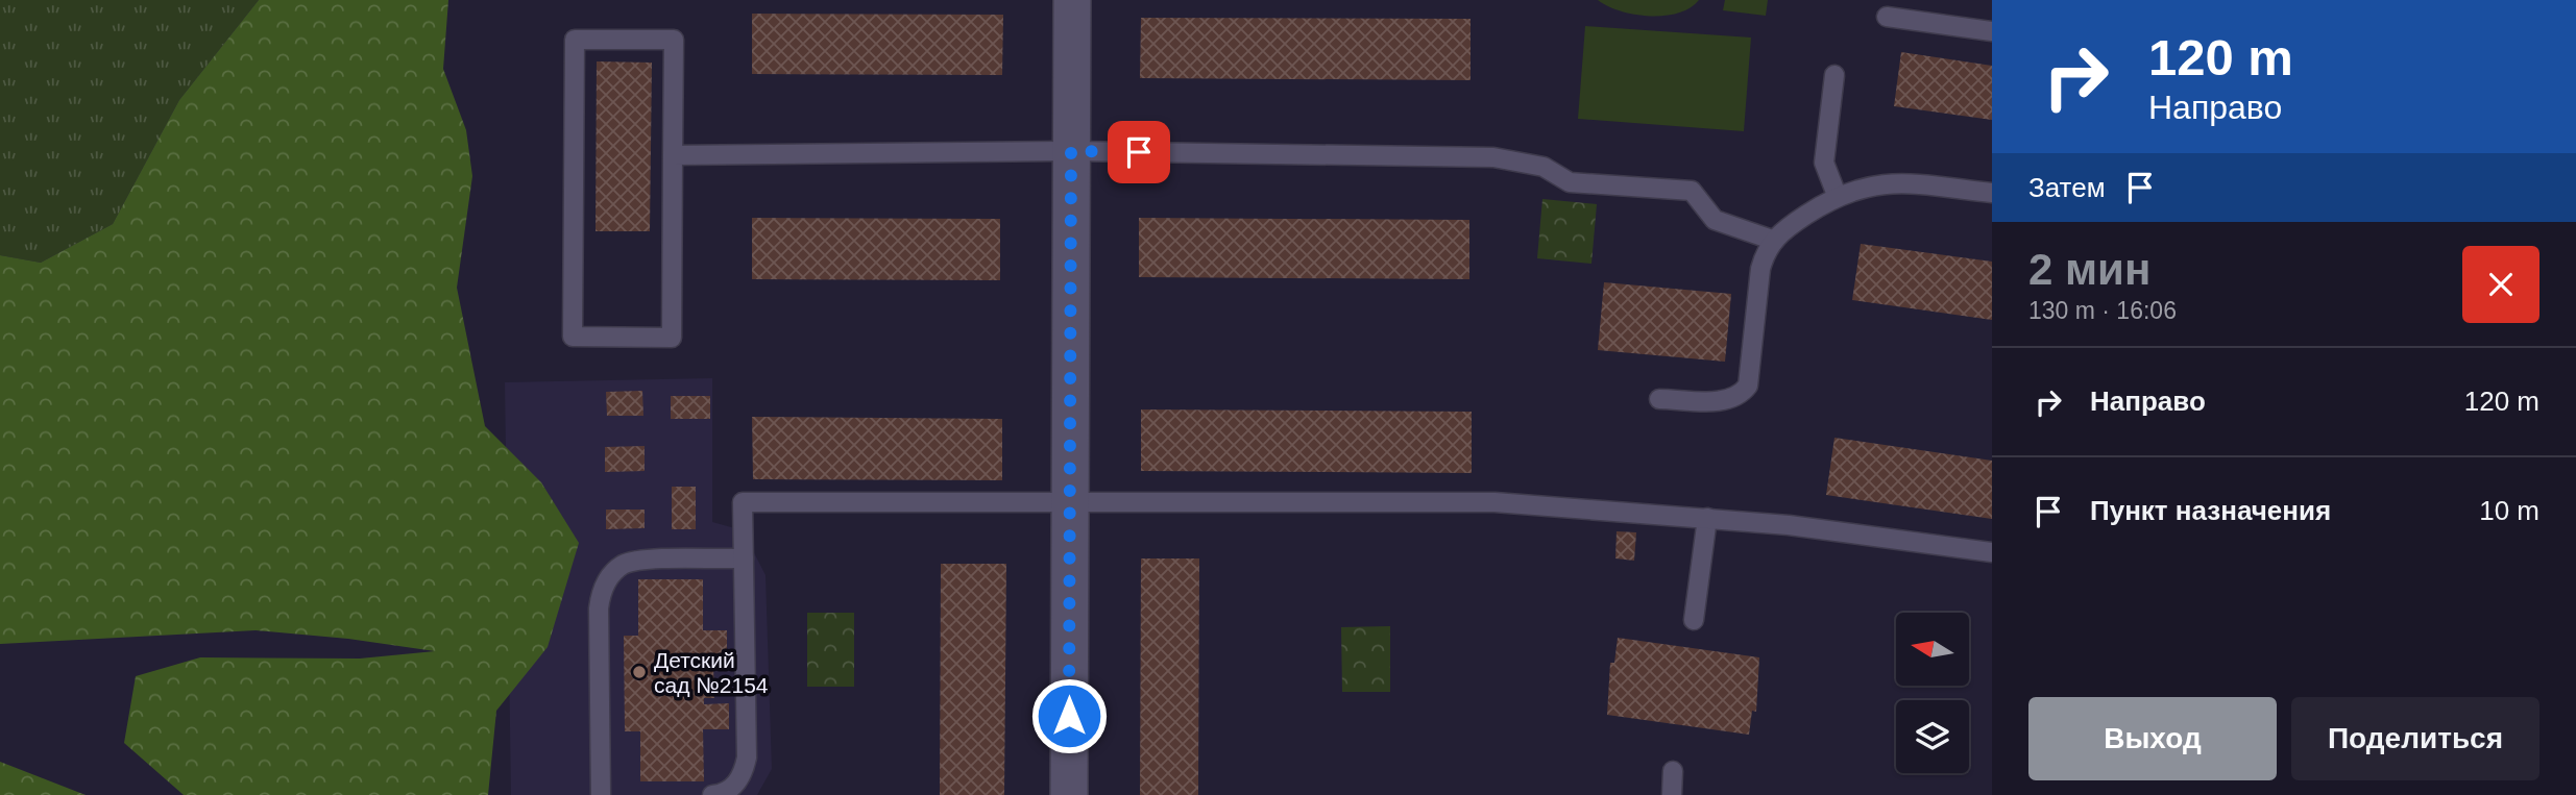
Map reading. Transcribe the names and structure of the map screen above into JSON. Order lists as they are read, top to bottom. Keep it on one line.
{"places":["Детский сад №2154"],"north":"left","page":{"turn":["120 m","Направо"],"then":"Затем","heading":["2 мин","130 m · 16:06"],"list":[{"name":"Направо","value":"120 m"},{"name":"Пункт назначения","value":"10 m"}],"buttons":["Выход","Поделиться"]}}
